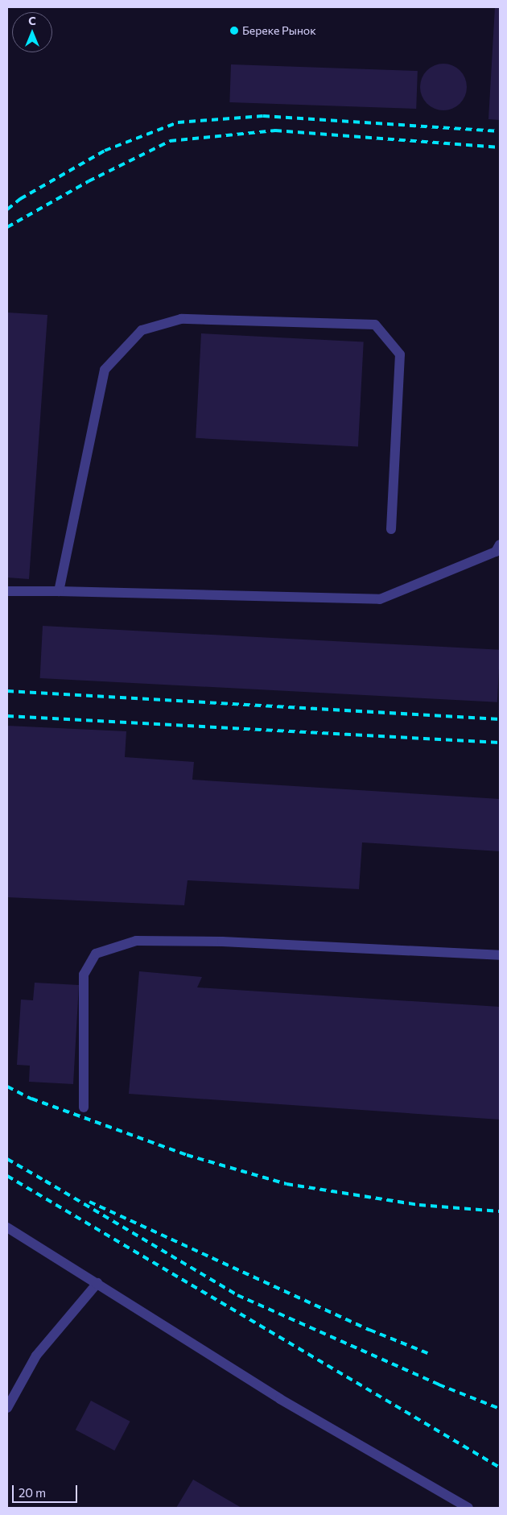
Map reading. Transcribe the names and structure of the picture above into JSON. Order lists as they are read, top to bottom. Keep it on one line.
{"places":["Береке Рынок"],"scale_bar":"20 m","north":"top"}
